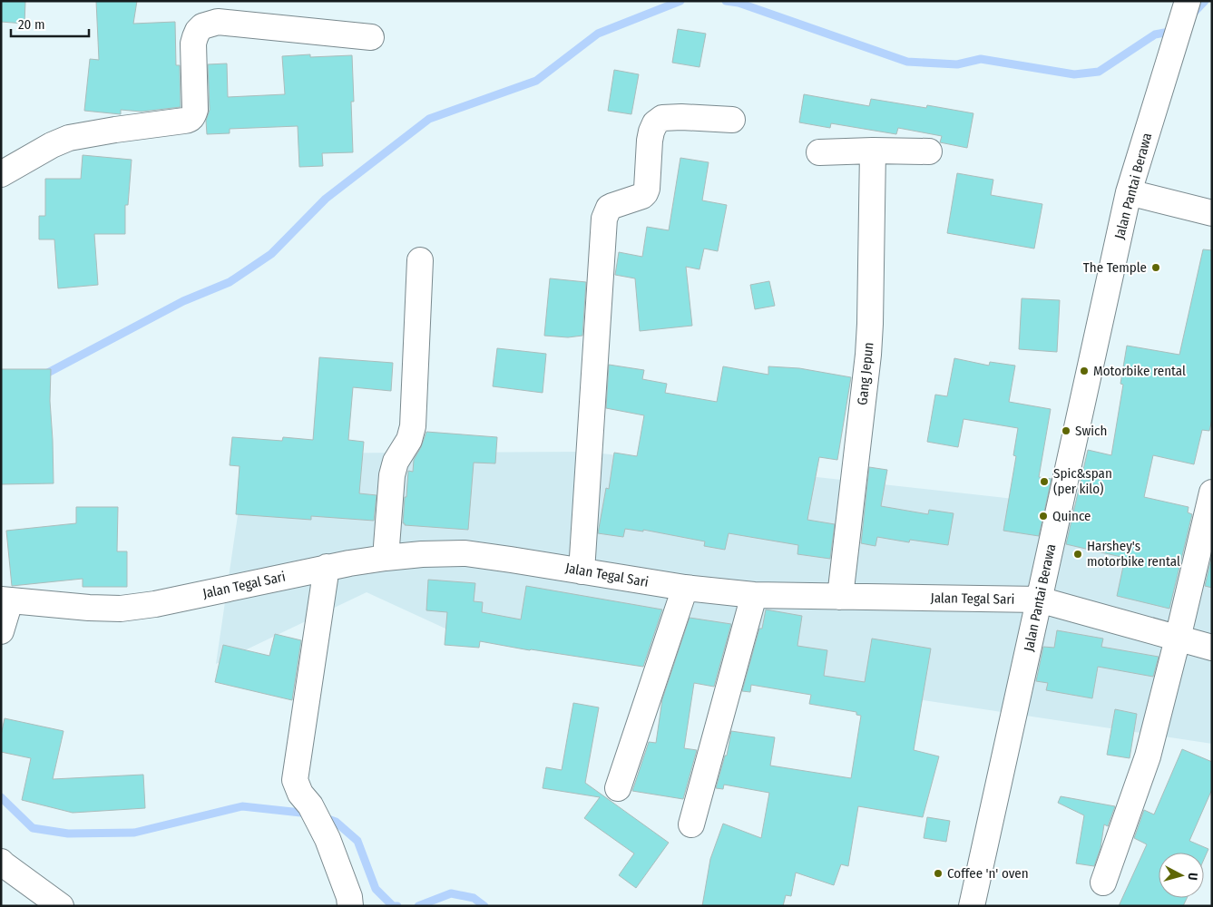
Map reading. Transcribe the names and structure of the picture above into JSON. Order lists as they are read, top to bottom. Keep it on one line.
{"streets":{"street":["Jalan Pantai Berawa","Gang Jepun","Jalan Tegal Sari"]},"crossings":[["Jalan Pantai Berawa","Jalan Tegal Sari"],["Gang Jepun","Jalan Tegal Sari"]],"places":["The Temple","Motorbike rental","Swich","Spic&span (per kilo)","Quince","Harshey's motorbike rental","Coffee 'n' oven"],"scale_bar":"20 m","north":"right"}
